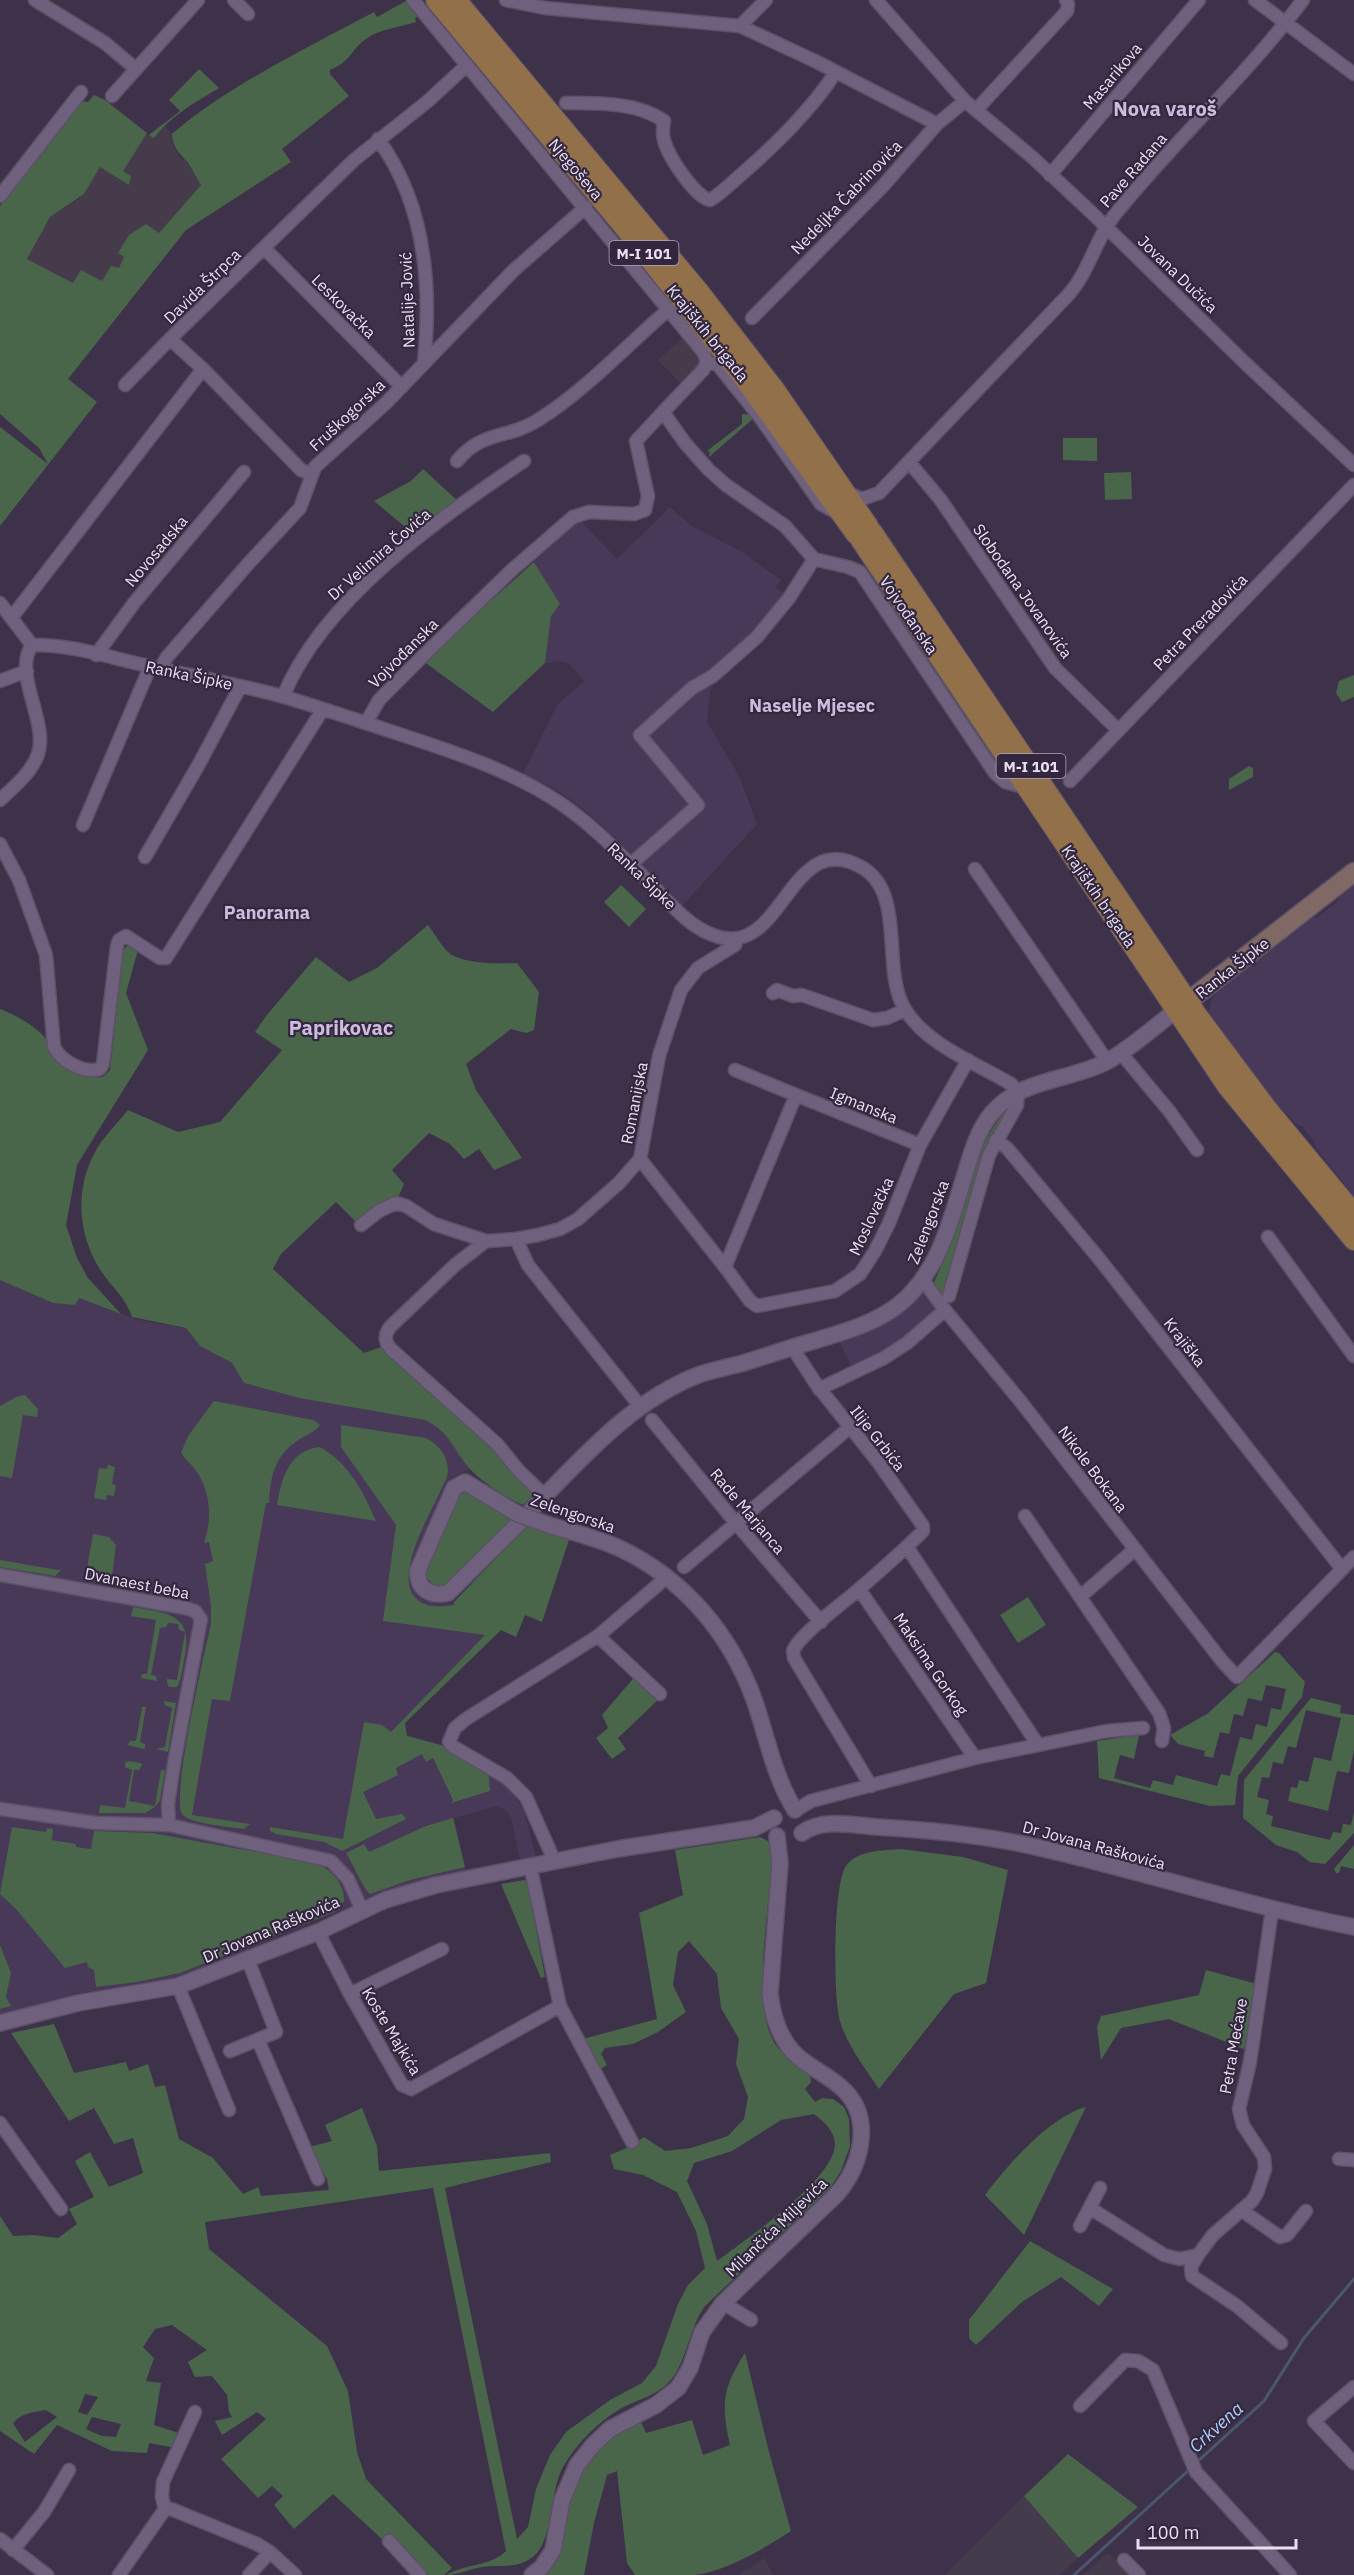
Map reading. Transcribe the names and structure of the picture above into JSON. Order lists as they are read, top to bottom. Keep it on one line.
{"streets":{"main road":["M-I 101","Krajiških brigada","Ranka Šipke"],"street":["Masarikova","Njegoševa","Pave Radana","Nedeljka Čabrinovića","Jovana Dučića","Davida Štrpca","Natalije Jović","Leskovačka","Fruškogorska","Novosadska","Dr Velimira Čovića","Slobodana Jovanovića","Vojvođanska","Petra Preradovića","Romanijska","Igmanska","Moslovačka","Zelengorska","Krajiška","Ilije Grbića","Nikole Bokana","Rade Marjanca","Dvanaest beba","Maksima Gorkog","Dr Jovana Raškovića","Koste Majkića","Petra Mećave","Milančića Miljevića"]},"crossings":[["Masarikova","Jovana Dučića"],["Njegoševa","Davida Štrpca"],["Njegoševa","Krajiških brigada"],["Njegoševa","Fruškogorska"],["Njegoševa","Vojvođanska"],["Pave Radana","Jovana Dučića"],["Nedeljka Čabrinovića","Jovana Dučića"],["Davida Štrpca","Natalije Jović"],["Davida Štrpca","Leskovačka"],["Davida Štrpca","Fruškogorska"],["Natalije Jović","Fruškogorska"],["Leskovačka","Fruškogorska"],["Krajiških brigada","Vojvođanska"],["Krajiških brigada","Ranka Šipke"],["Fruškogorska","Ranka Šipke"],["Novosadska","Ranka Šipke"],["Dr Velimira Čovića","Ranka Šipke"],["Slobodana Jovanovića","Petra Preradovića"],["Vojvođanska","Ranka Šipke"],["Ranka Šipke","Romanijska"],["Ranka Šipke","Zelengorska"],["Igmanska","Moslovačka"],["Zelengorska","Ilije Grbića"],["Zelengorska","Nikole Bokana"],["Zelengorska","Dr Jovana Raškovića"],["Zelengorska","Milančića Miljevića"],["Krajiška","Nikole Bokana"],["Ilije Grbića","Rade Marjanca"],["Ilije Grbića","Maksima Gorkog"],["Dr Jovana Raškovića","Koste Majkića"],["Dr Jovana Raškovića","Petra Mećave"],["Dr Jovana Raškovića","Milančića Miljevića"]],"districts":["Nova varoš","Naselje Mjesec","Panorama","Paprikovac"],"water":["Crkvena"],"scale_bar":"100 m"}
